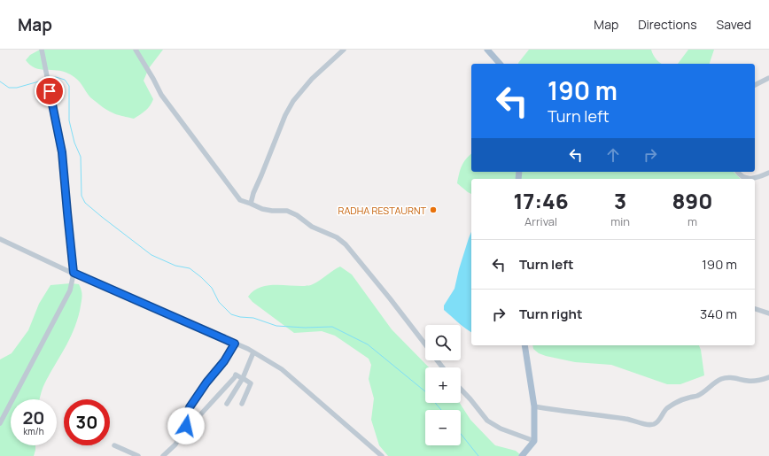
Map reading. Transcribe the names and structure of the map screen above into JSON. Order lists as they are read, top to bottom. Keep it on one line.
{"places":["RADHA RESTAURNT"],"page":{"header":"Map","nav":["Map","Directions","Saved"],"turn":["190 m","Turn left"],"eta":["17:46","Arrival","3","min","890","m"],"list":[{"name":"Turn left","value":"190 m"},{"name":"Turn right","value":"340 m"}],"map_buttons":["+","−"],"speed":"20 km/h","limit":"30"}}
